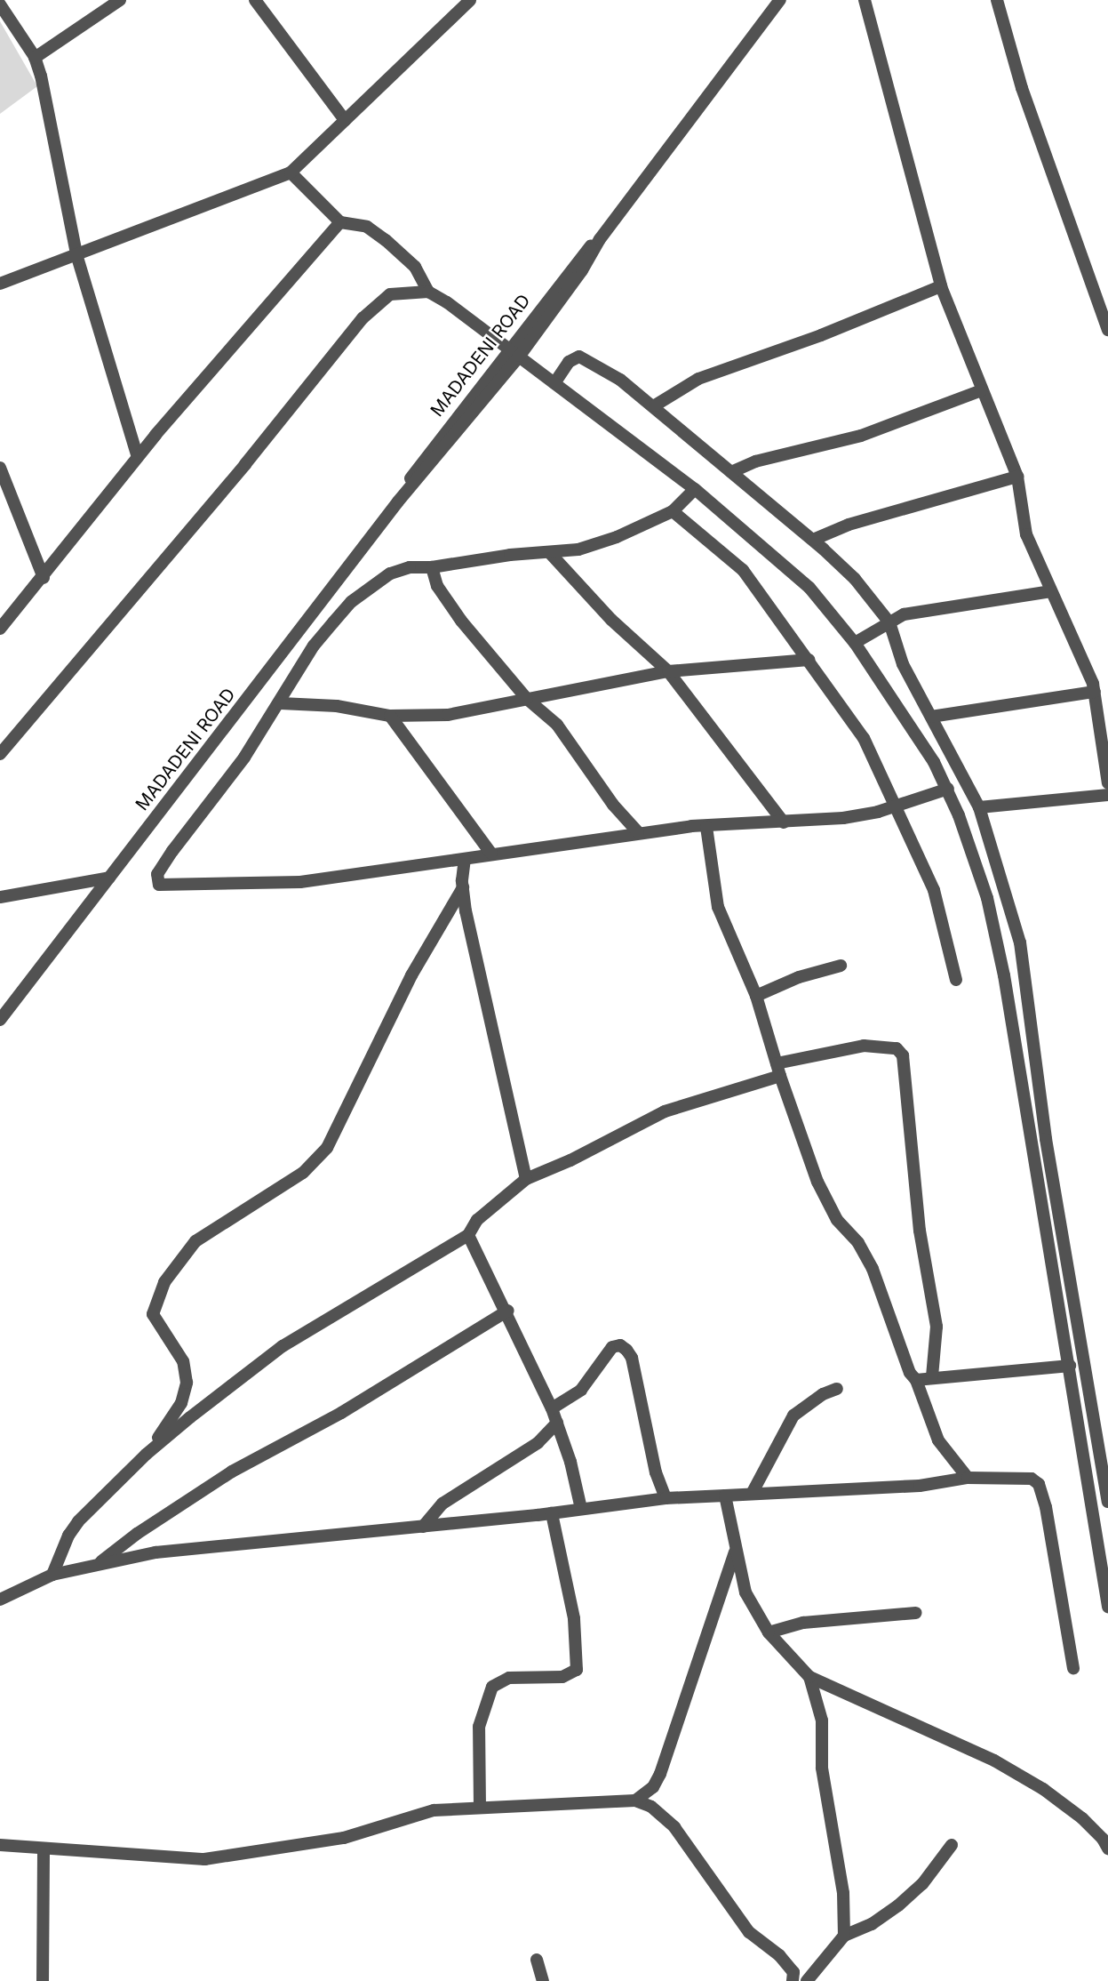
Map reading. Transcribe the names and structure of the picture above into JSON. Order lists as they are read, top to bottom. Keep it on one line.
{"streets":{"street":["MADADENI ROAD"]}}
